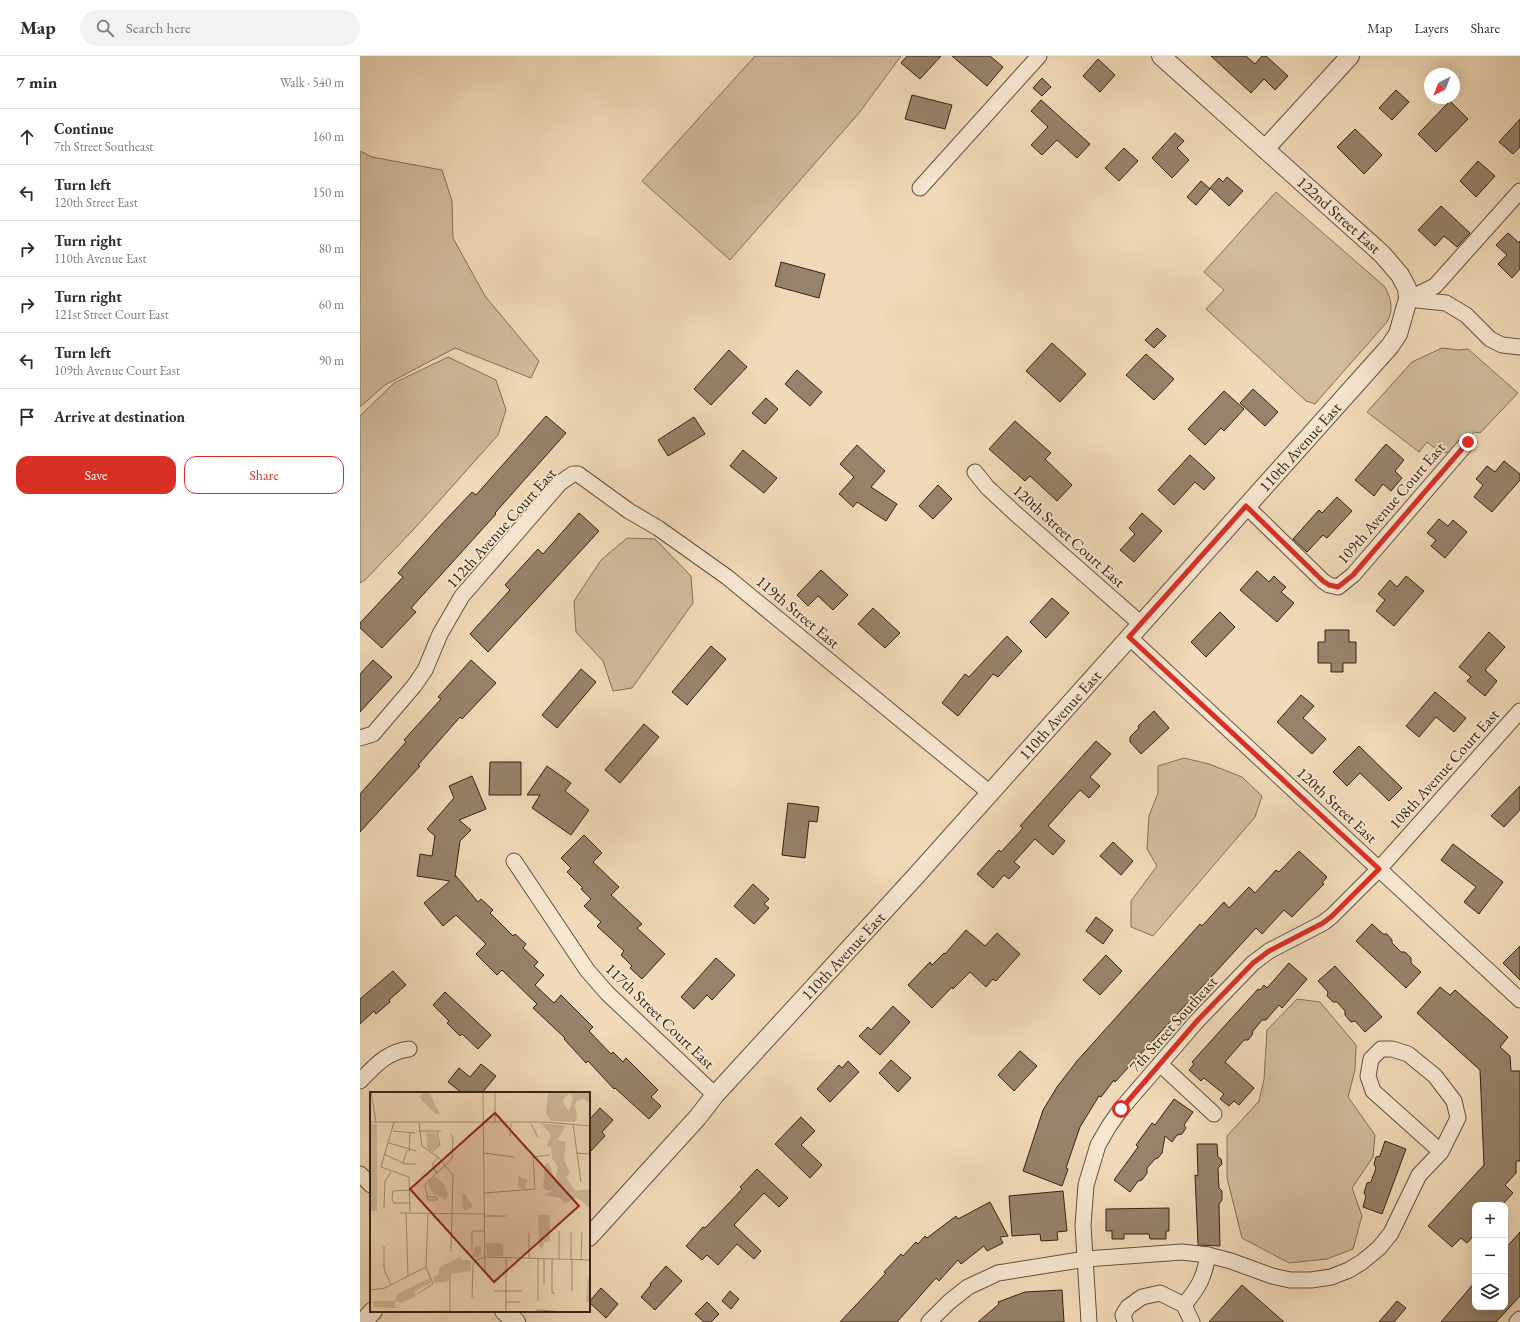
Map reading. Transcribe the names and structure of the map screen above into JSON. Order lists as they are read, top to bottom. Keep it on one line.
{"streets":{"street":["122nd Street East","110th Avenue East","109th Avenue Court East","112th Avenue Court East","120th Street Court East","119th Street East","108th Avenue Court East","120th Street East","117th Street Court East","7th Street Southeast"]},"crossings":[["122nd Street East","110th Avenue East"],["110th Avenue East","109th Avenue Court East"],["110th Avenue East","120th Street Court East"],["110th Avenue East","119th Street East"],["110th Avenue East","120th Street East"],["110th Avenue East","117th Street Court East"],["112th Avenue Court East","119th Street East"],["120th Street Court East","120th Street East"],["108th Avenue Court East","120th Street East"],["108th Avenue Court East","7th Street Southeast"],["120th Street East","7th Street Southeast"]],"north":"bottom left","page":{"header":"Map","search":"Search here","nav":["Map","Layers","Share"],"heading":["7 min","Walk · 540 m"],"list":[["Continue","7th Street Southeast","160 m"],["Turn left","120th Street East","150 m"],["Turn right","110th Avenue East","80 m"],["Turn right","121st Street Court East","60 m"],["Turn left","109th Avenue Court East","90 m"],"Arrive at destination"],"buttons":["Save","Share"],"map_buttons":["+","−"]}}
